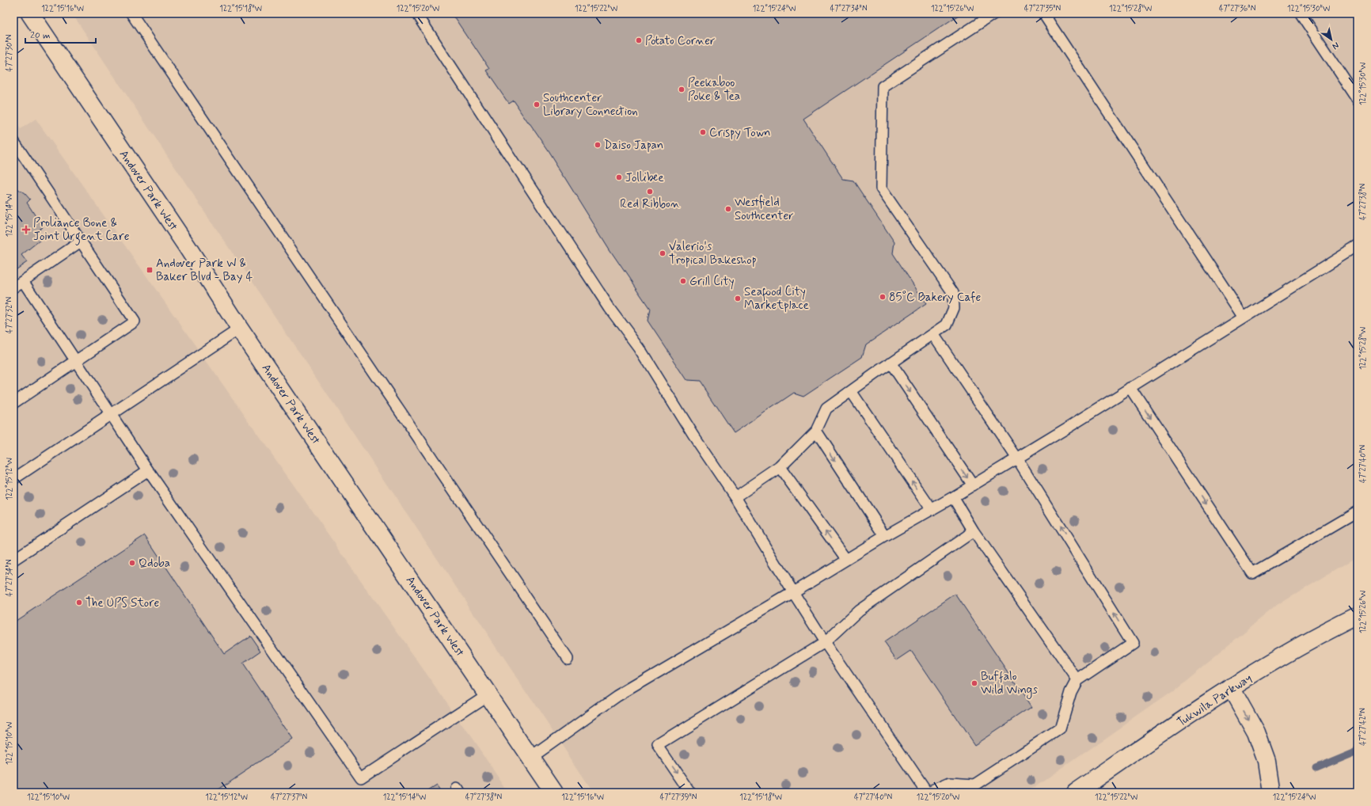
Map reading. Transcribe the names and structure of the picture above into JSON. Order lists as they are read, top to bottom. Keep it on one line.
{"streets":{"main road":["Andover Park West","Tukwila Parkway"]},"places":{"other":["Potato Corner","Peekaboo Poke & Tea","Southcenter Library Connection","Crispy Town","Daiso Japan","Jollibee","Red Ribbon","Westfield Southcenter","Valerio's Tropical Bakeshop","Grill City","85°C Bakery Cafe","Seafood City Marketplace","Qdoba","The UPS Store","Buffalo Wild Wings"],"health":["Proliance Bone & Joint Urgent Care"],"transit":["Andover Park W & Baker Blvd - Bay 4"]},"scale_bar":"20 m","north":"bottom right","coordinates":["122°15'16\"W","122°15'18\"W","122°15'20\"W","122°15'22\"W","122°15'24\"W","47°27'34\"N","122°15'26\"W","47°27'35\"N","122°15'28\"W","47°27'36\"N","122°15'30\"W","47°27'30\"N","47°27'38\"N","122°15'14\"W","47°27'32\"N","47°27'40\"N","122°15'12\"W","47°27'42\"N","122°15'10\"W","47°27'37\"N","47°27'39\"N"]}
